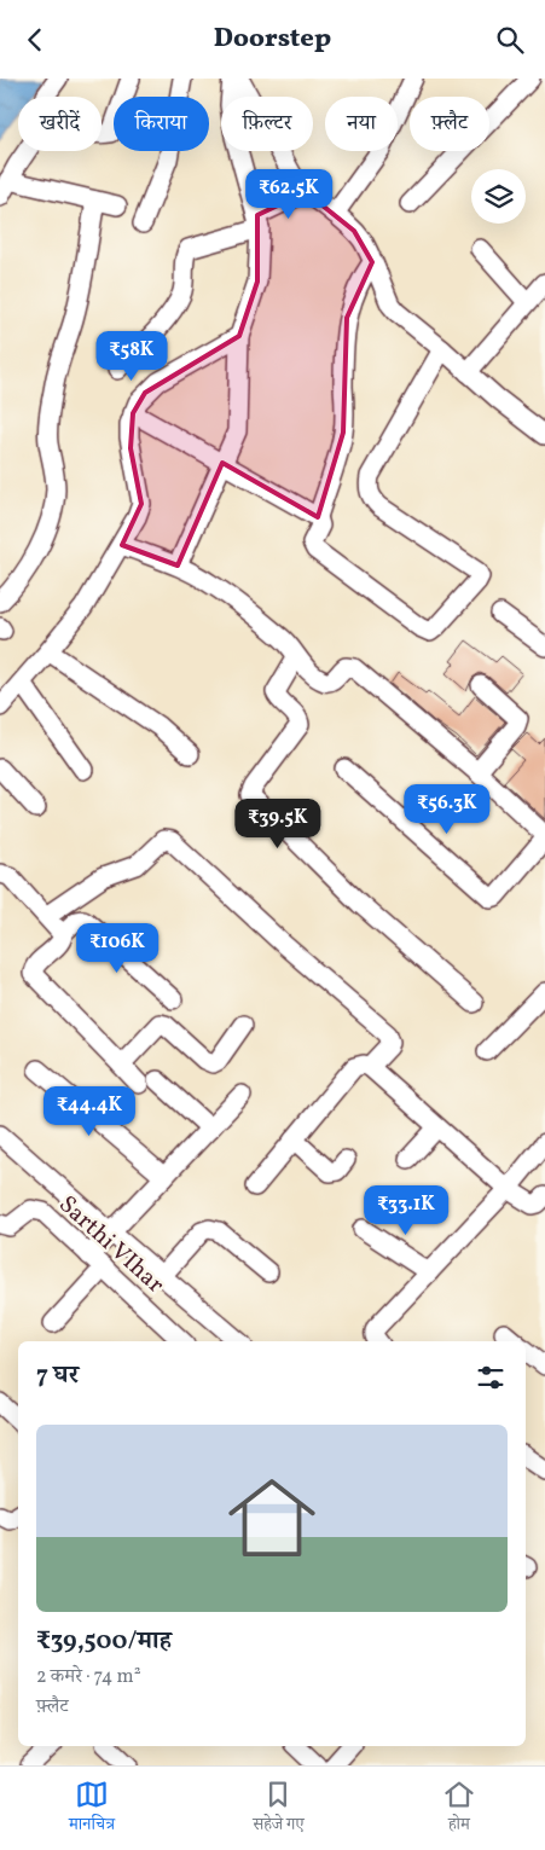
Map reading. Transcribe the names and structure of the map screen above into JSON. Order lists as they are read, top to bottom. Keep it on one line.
{"streets":{"street":["Sarthi VIhar"]},"page":{"header":"Doorstep","chip":["खरीदें","किराया","फ़िल्टर","नया","फ़्लैट"],"price":["₹62.5K","₹58K","₹56.3K","₹39.5K","₹106K","₹44.4K","₹33.1K"],"heading":"7 घर","list":[{"name":"₹39,500/माह","note":"2 कमरे · 74 m² · फ़्लैट"}],"tabs":["मानचित्र","सहेजे गए","होम"]}}
